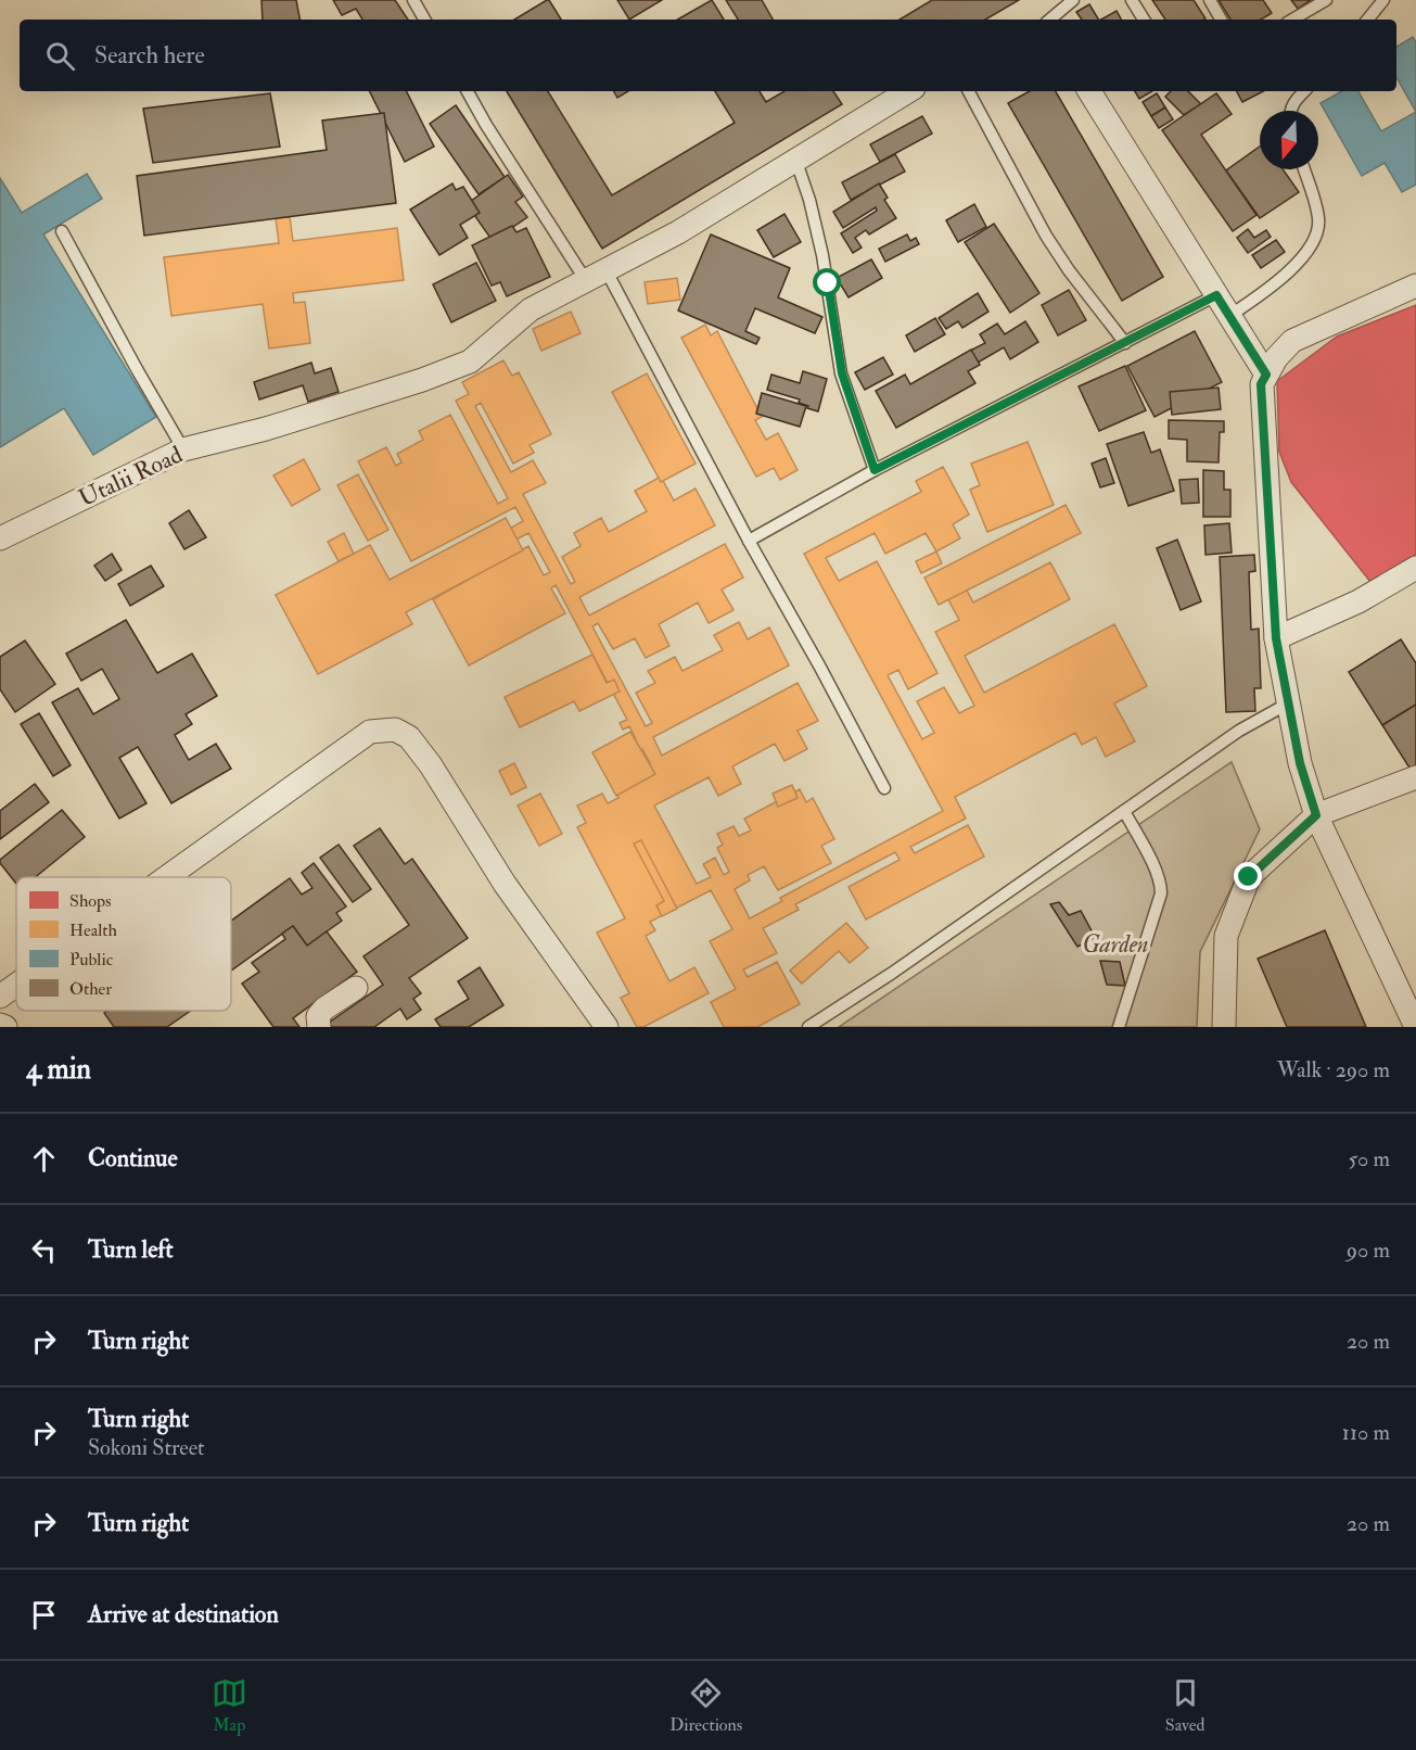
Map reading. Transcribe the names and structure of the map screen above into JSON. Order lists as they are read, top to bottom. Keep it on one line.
{"streets":{"street":["Utalii Road"]},"parks":["Garden"],"legend":["Shops","Health","Public","Other"],"north":"bottom","page":{"search":"Search here","heading":["4 min","Walk · 290 m"],"list":[["Continue","50 m"],["Turn left","90 m"],["Turn right","20 m"],["Turn right","Sokoni Street","110 m"],["Turn right","20 m"],"Arrive at destination"],"nav":["Map","Directions","Saved"]}}
